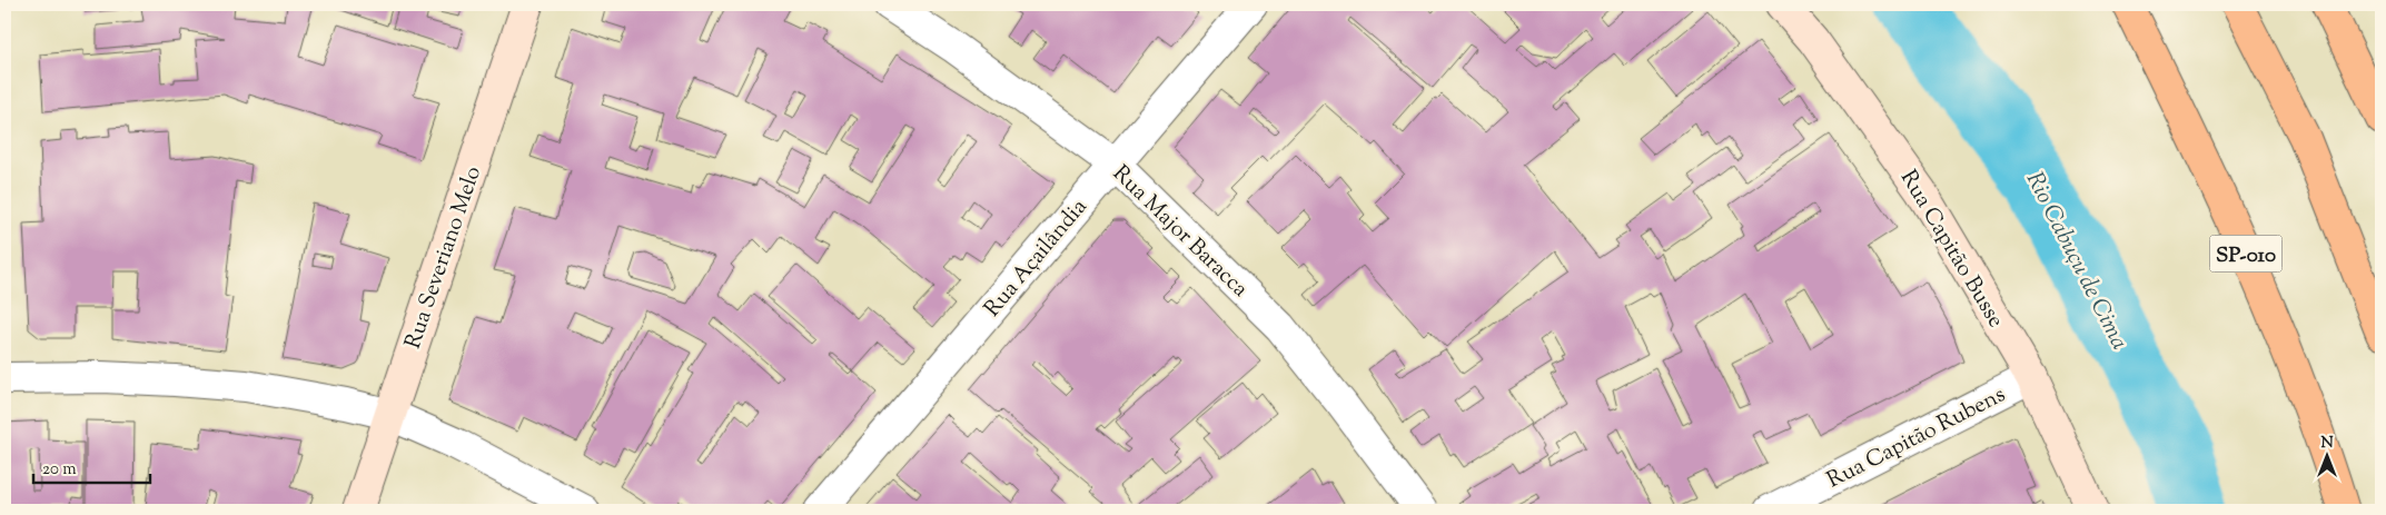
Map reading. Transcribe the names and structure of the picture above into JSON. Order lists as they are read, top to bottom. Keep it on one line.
{"streets":{"highway":["SP-010"],"street":["Rua Major Baracca","Rua Capitão Busse","Rua Severiano Melo","Rua Açailândia","Rua Capitão Rubens"]},"crossings":[["Rua Major Baracca","Rua Açailândia"],["Rua Capitão Busse","Rua Capitão Rubens"]],"water":["Rio Cabuçu de Cima"],"scale_bar":"20 m","north":"top"}
